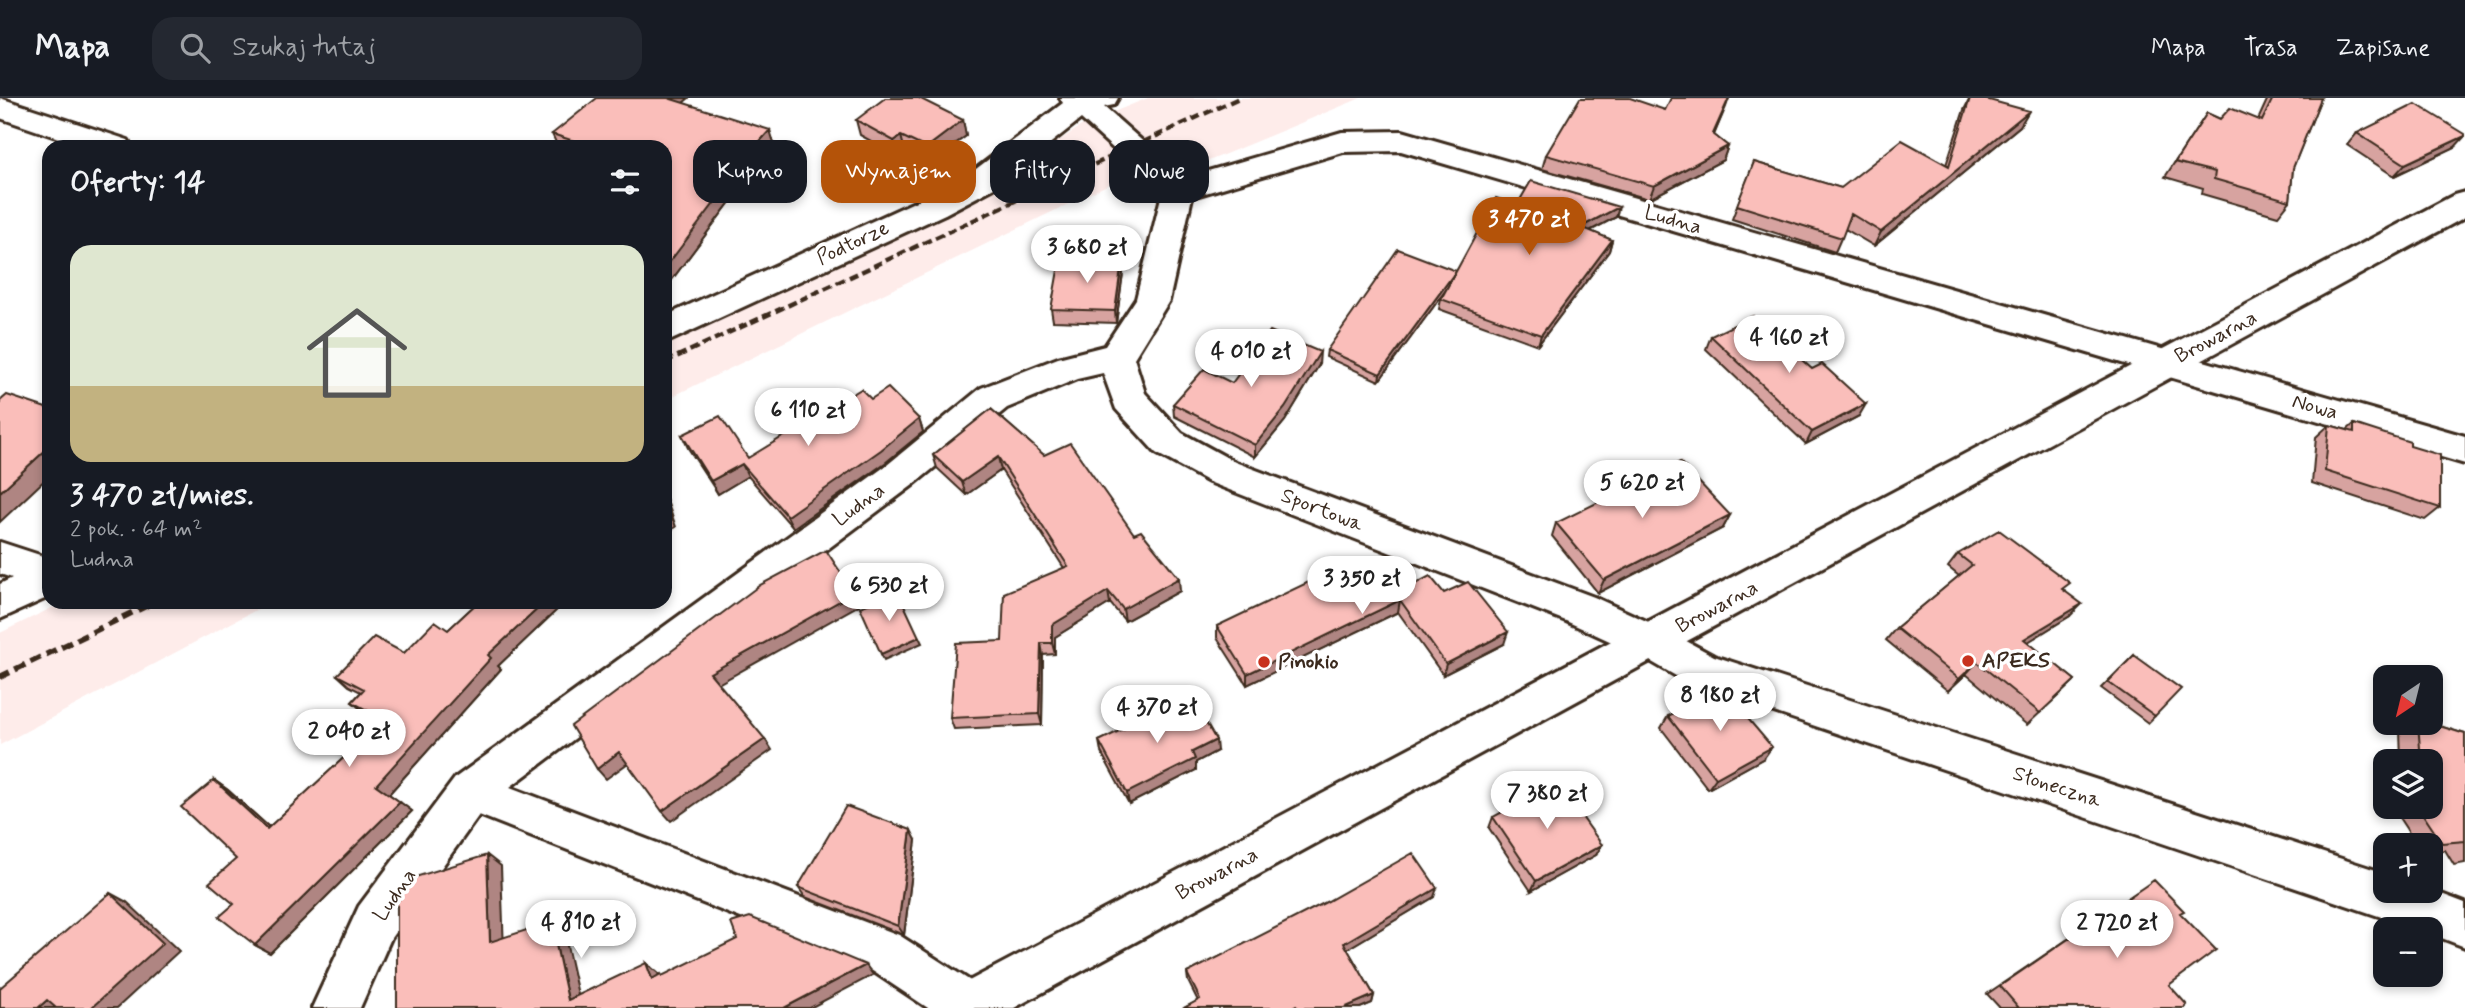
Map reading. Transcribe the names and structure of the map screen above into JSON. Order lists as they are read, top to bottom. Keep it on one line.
{"streets":{"street":["Ludna","Podtorze","Browarna","Nowa","Sportowa","Słoneczna"]},"crossings":[["Ludna","Browarna"],["Ludna","Nowa"],["Ludna","Sportowa"],["Browarna","Nowa"],["Browarna","Sportowa"],["Browarna","Słoneczna"],["Sportowa","Słoneczna"]],"places":["APEKS","Pinokio"],"north":"bottom left","page":{"header":"Mapa","search":"Szukaj tutaj","nav":["Mapa","Trasa","Zapisane"],"chip":["Kupno","Wynajem","Filtry","Nowe"],"heading":"Oferty: 14","price":["3 470 zł","3 680 zł","4 160 zł","4 010 zł","6 110 zł","5 620 zł","3 350 zł","6 530 zł","8 180 zł","4 370 zł","2 040 zł","7 380 zł","4 810 zł","2 720 zł"],"list":[{"name":"3 470 zł/mies.","note":"2 pok. · 64 m² · Ludna"}],"map_buttons":["+","−"]}}
